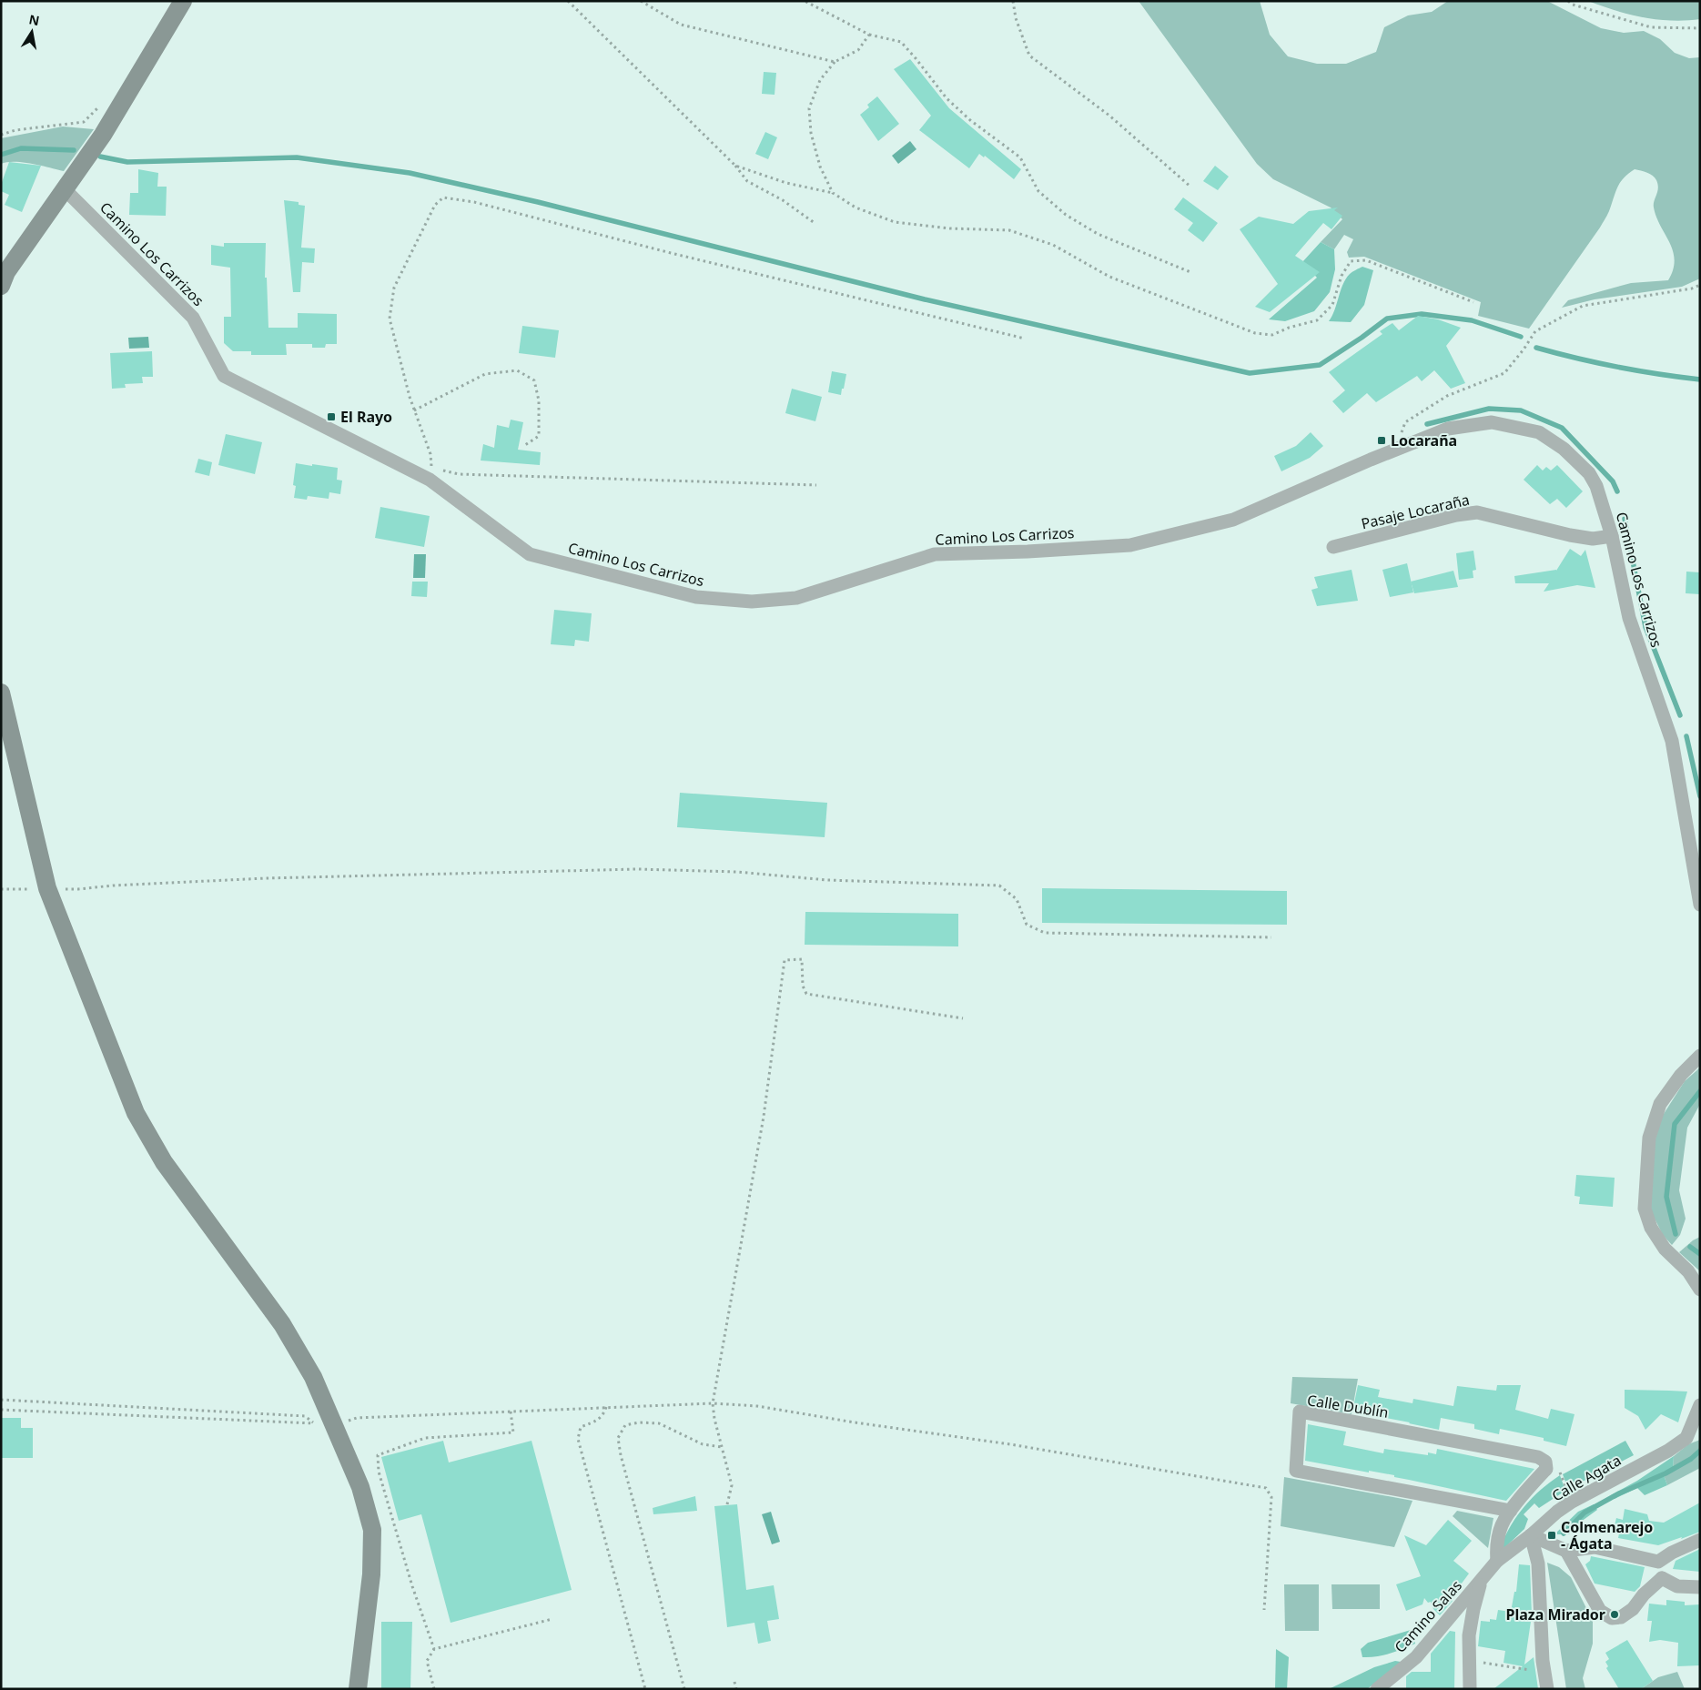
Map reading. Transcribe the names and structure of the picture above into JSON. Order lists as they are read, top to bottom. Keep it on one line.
{"streets":{"street":["Camino Los Carrizos","Pasaje Locaraña","Calle Dublín","Calle Agata","Camino Salas"]},"crossings":[["Camino Los Carrizos","Pasaje Locaraña"],["Calle Dublín","Calle Agata"],["Calle Dublín","Camino Salas"],["Calle Agata","Camino Salas"]],"places":{"transit":["El Rayo","Locaraña","Colmenarejo - Ágata"],"other":["Plaza Mirador"]},"north":"top"}
